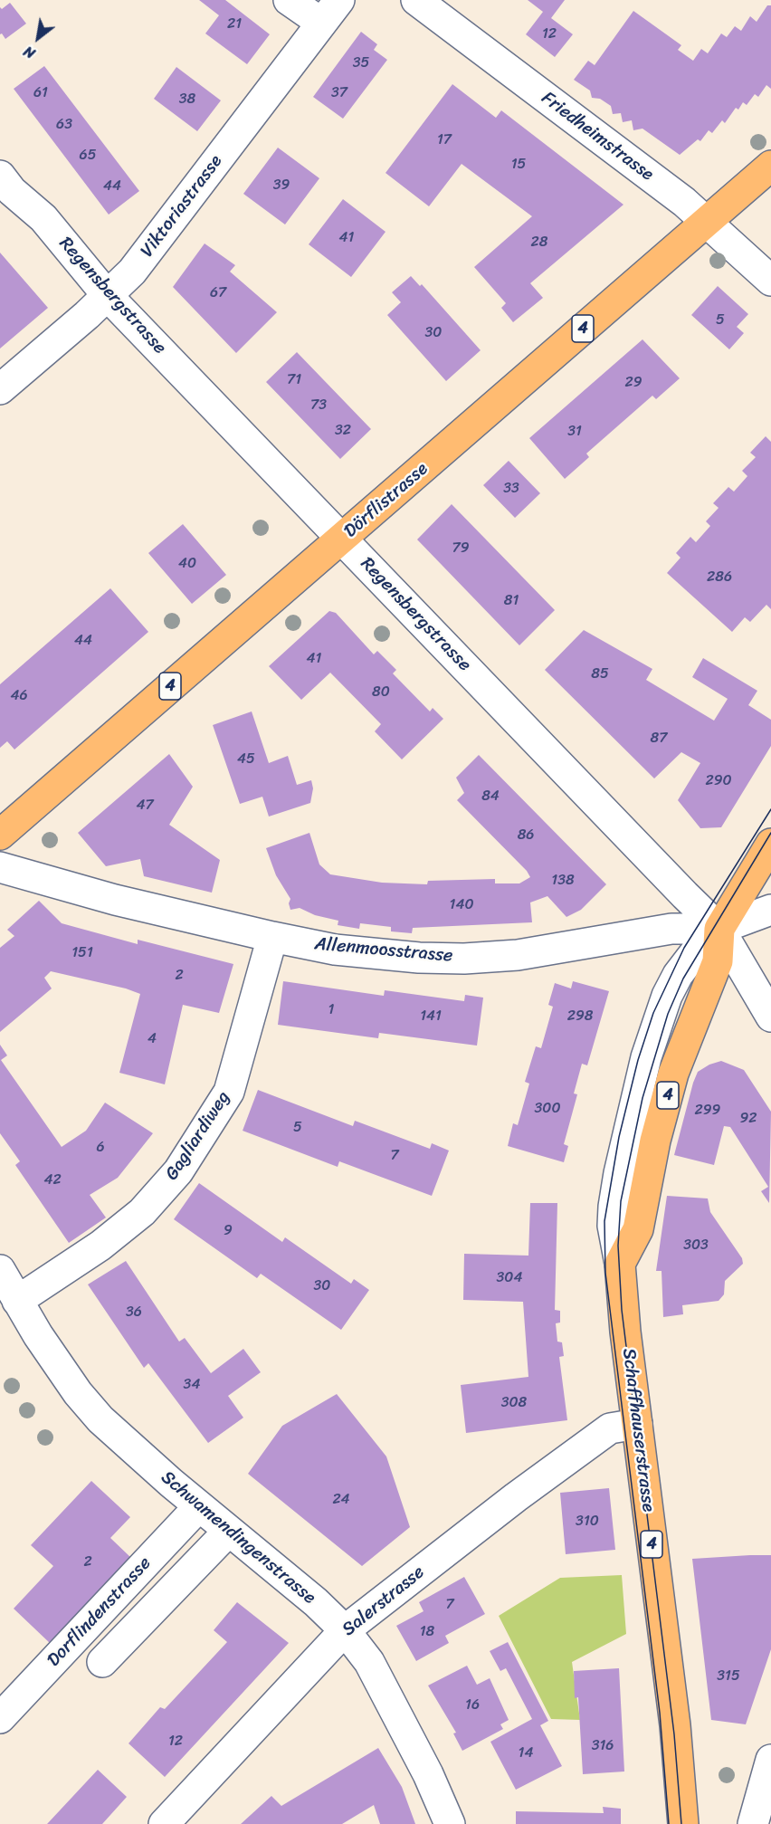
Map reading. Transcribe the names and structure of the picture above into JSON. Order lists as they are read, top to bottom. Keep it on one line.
{"streets":{"main road":["4","Dörflistrasse","Schaffhauserstrasse"],"street":["Friedheimstrasse","Viktoriastrasse","Regensbergstrasse","Allenmoosstrasse","Gagliardiweg","Schwamendingenstrasse","Salerstrasse","Dorflindenstrasse"]},"crossings":[["Friedheimstrasse","Dörflistrasse"],["Viktoriastrasse","Regensbergstrasse"],["Regensbergstrasse","Dörflistrasse"],["Regensbergstrasse","Allenmoosstrasse"],["Regensbergstrasse","Schaffhauserstrasse"],["Allenmoosstrasse","Gagliardiweg"],["Allenmoosstrasse","Schaffhauserstrasse"],["Gagliardiweg","Schwamendingenstrasse"],["Schaffhauserstrasse","Salerstrasse"],["Schwamendingenstrasse","Salerstrasse"],["Schwamendingenstrasse","Dorflindenstrasse"]],"house_numbers":["21","12","35","61","37","38","63","17","65","15","39","44","41","28","67","5","30","71","29","73","32","31","33","79","40","286","81","44","41","85","80","46","87","45","290","84","47","86","138","140","151","2","1","141","298","4","300","299","92","5","6","7","42","9","303","304","30","36","34","308","24","310","2","7","18","315","16","12","316","14"],"north":"bottom left"}
